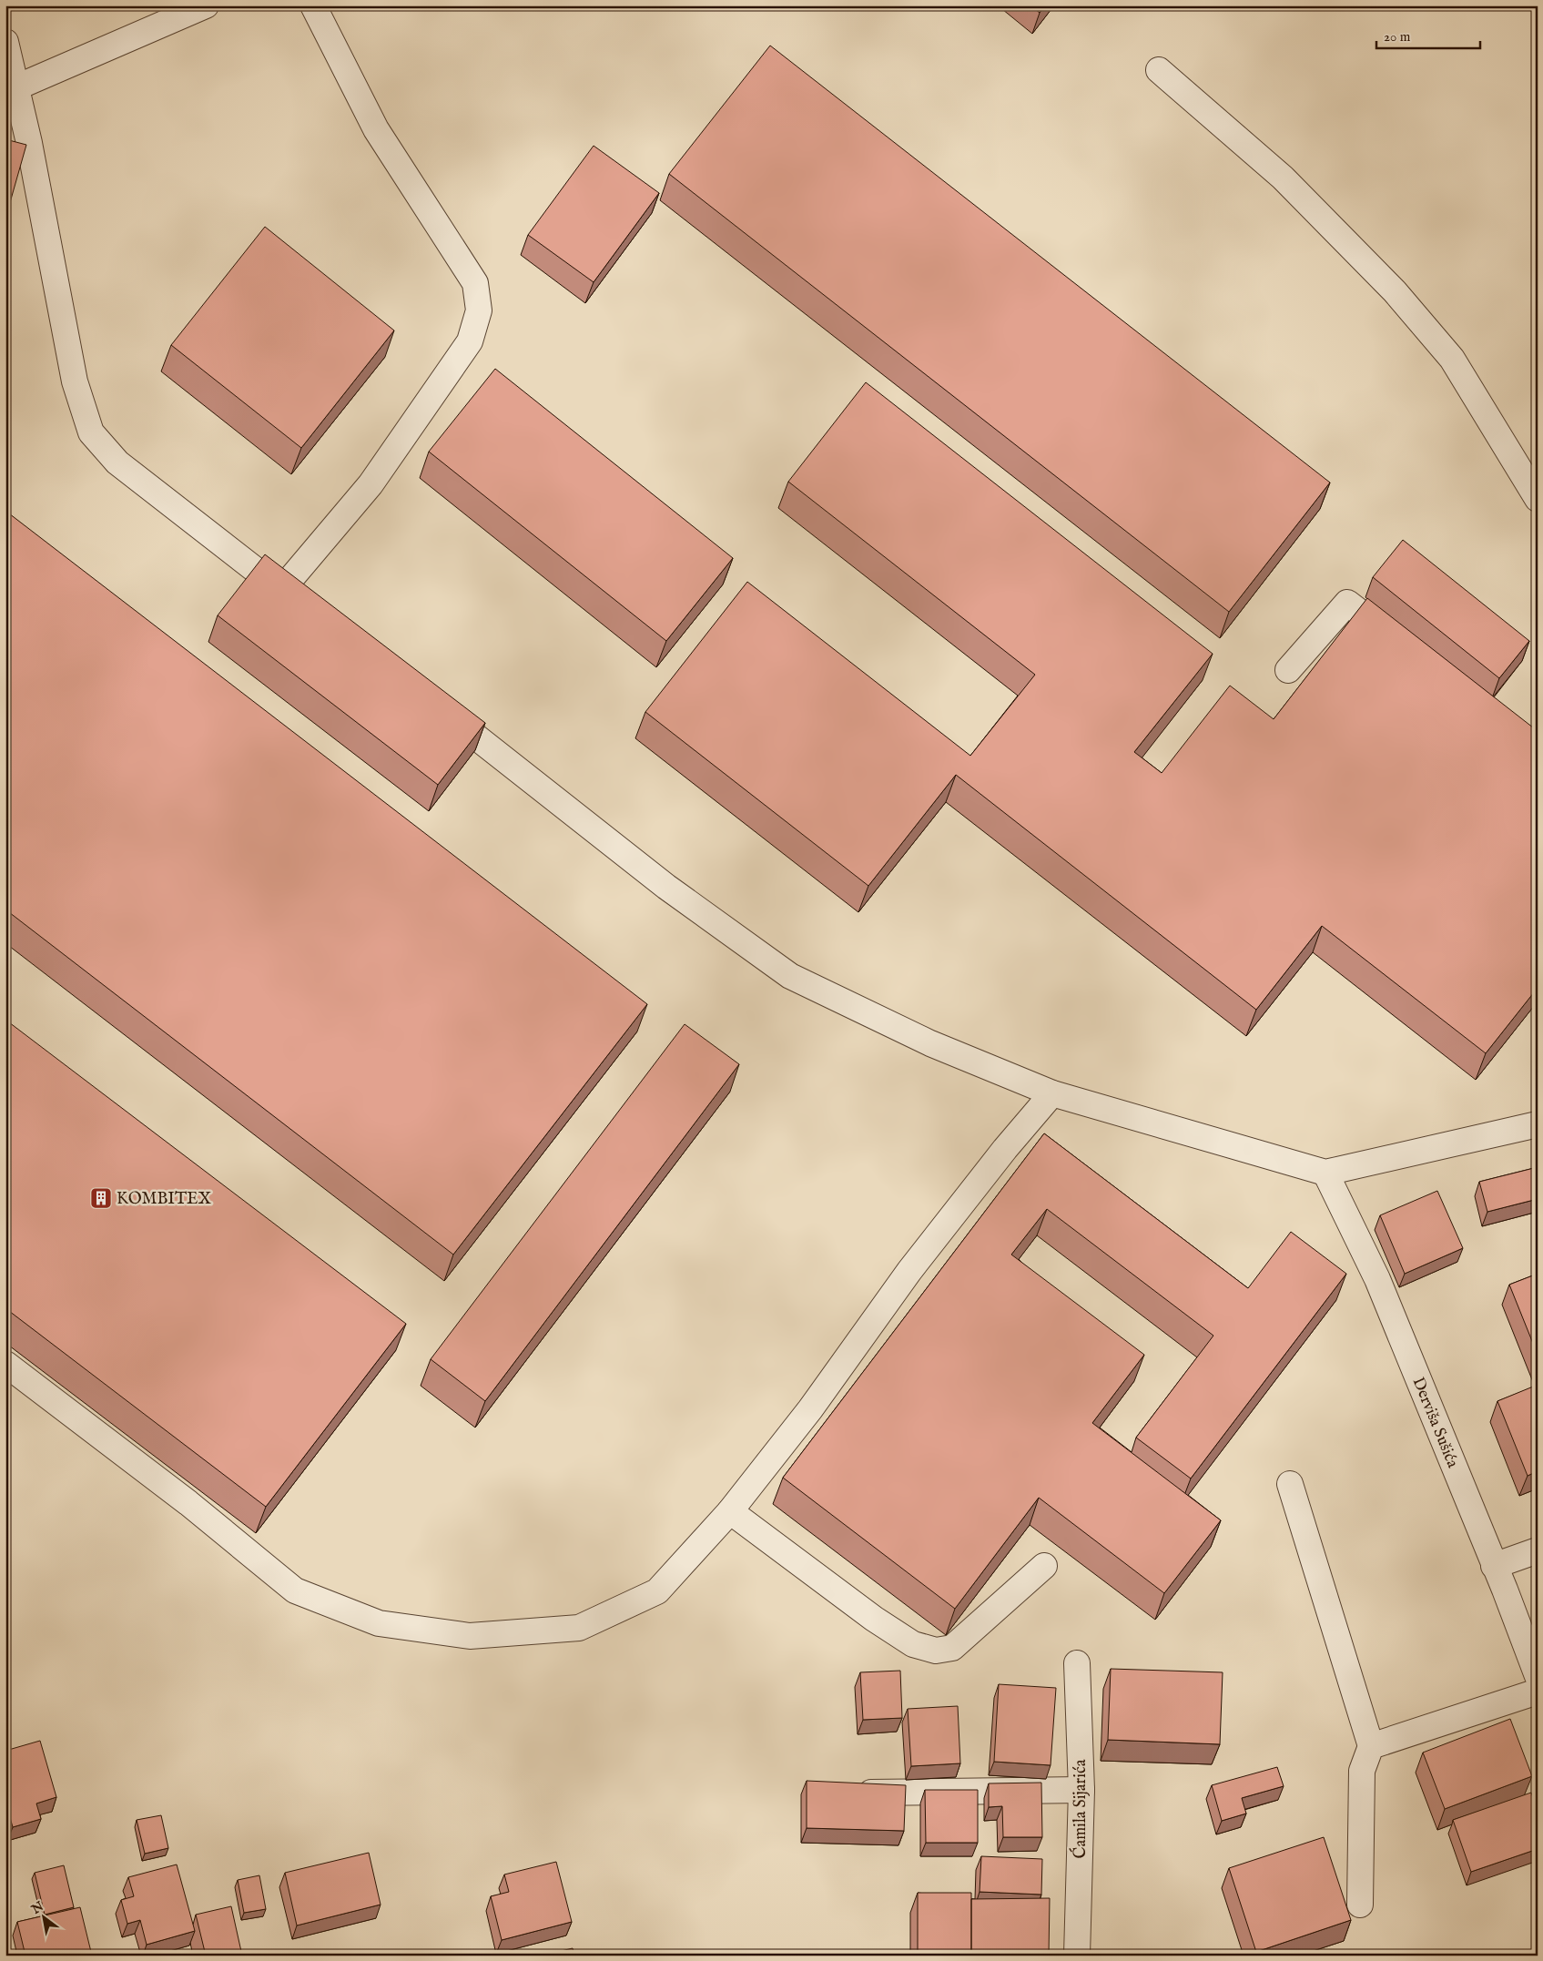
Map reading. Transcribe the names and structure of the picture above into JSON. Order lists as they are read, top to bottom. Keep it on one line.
{"streets":{"street":["Derviša Sušića","Ćamila Sijarića"]},"places":{"building":["KOMBITEX"]},"scale_bar":"20 m","north":"top left"}
